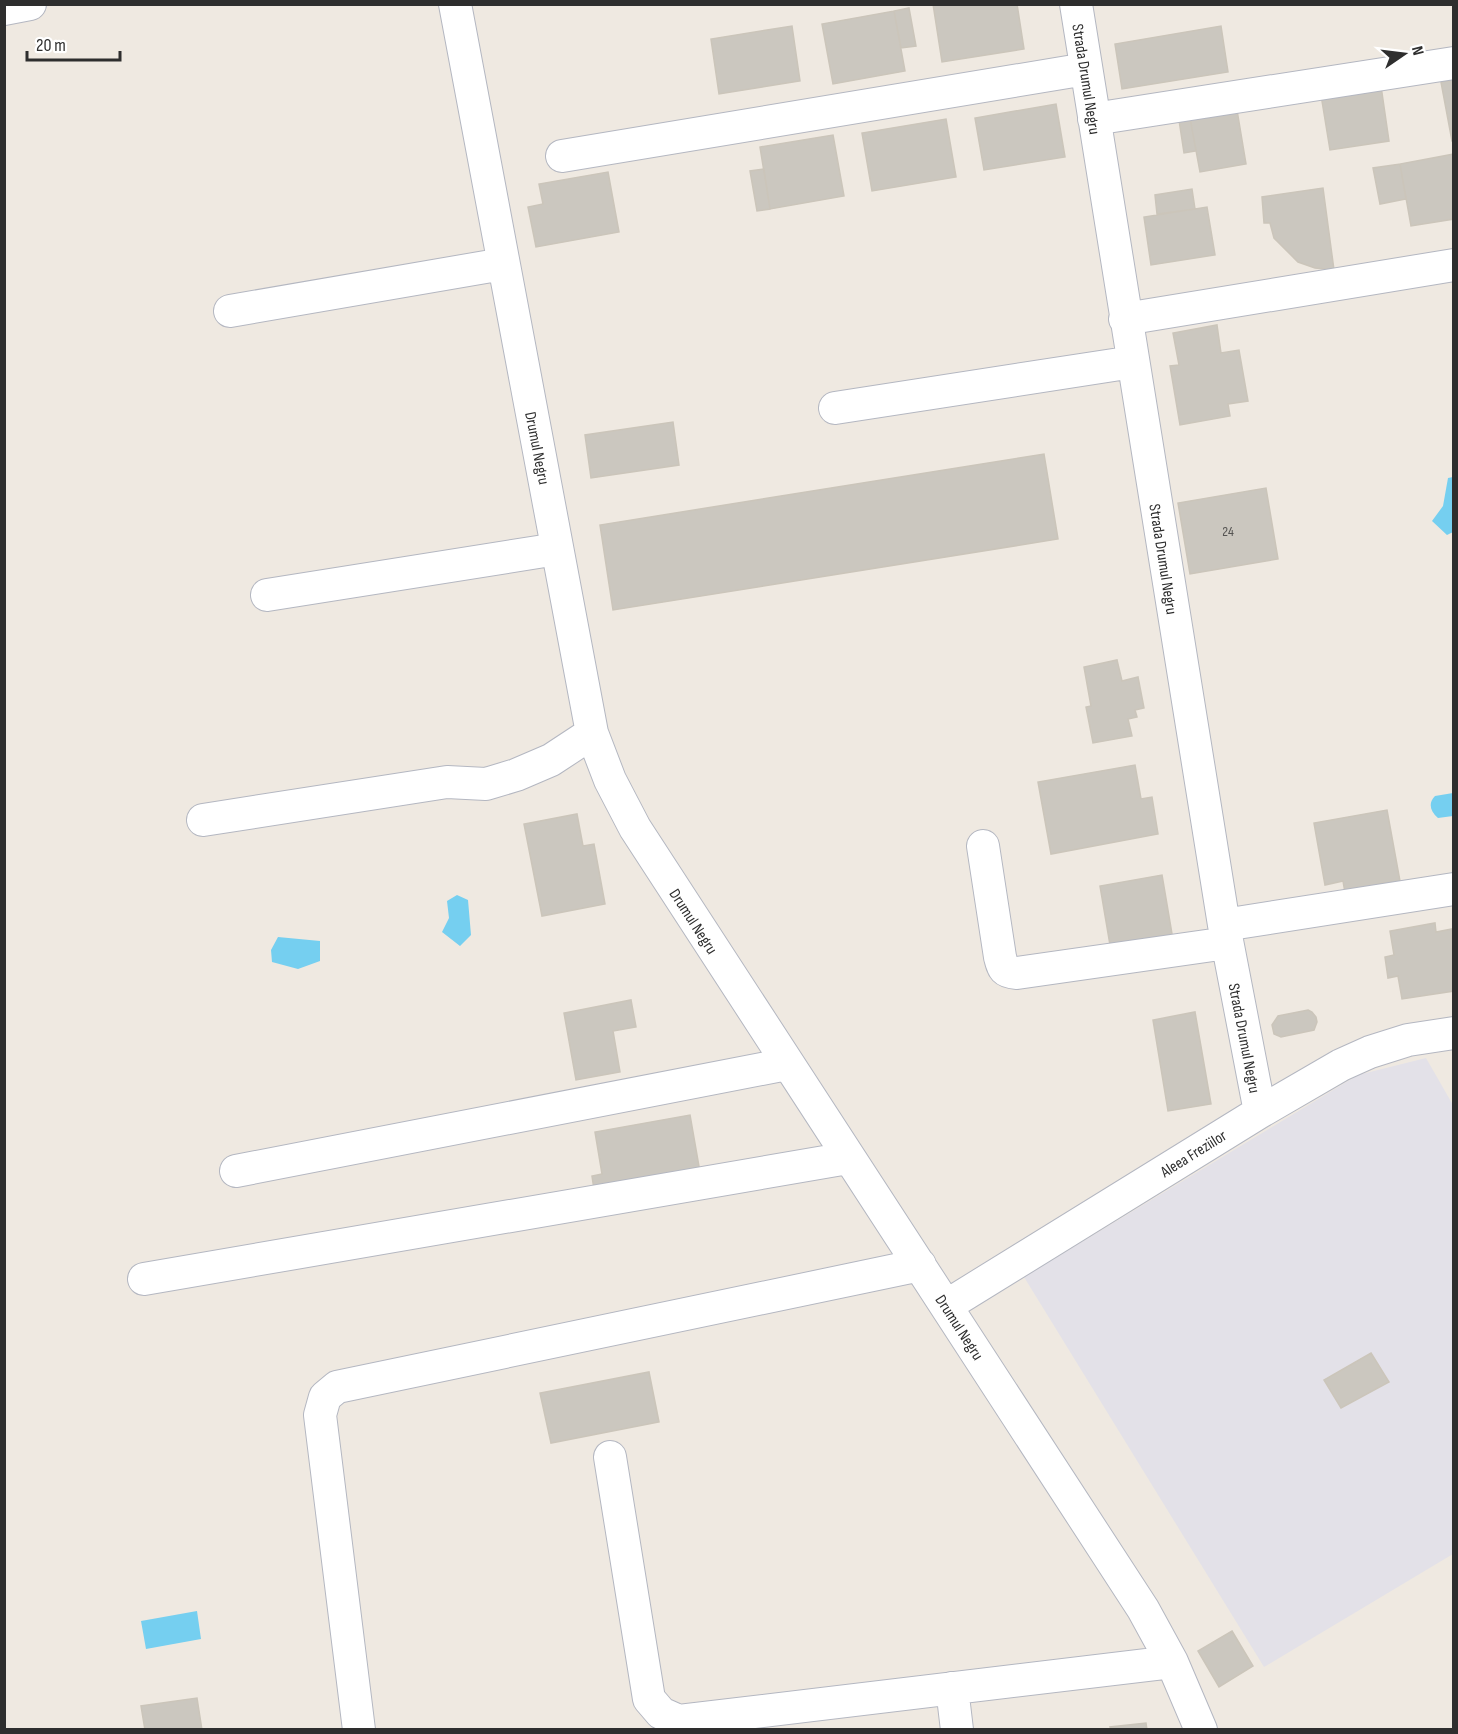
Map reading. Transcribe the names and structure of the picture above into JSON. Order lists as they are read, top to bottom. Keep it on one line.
{"streets":{"street":["Strada Drumul Negru","Drumul Negru","Aleea Freziilor"]},"crossings":[["Strada Drumul Negru","Aleea Freziilor"],["Drumul Negru","Aleea Freziilor"]],"house_numbers":["24"],"scale_bar":"20 m","north":"right"}
